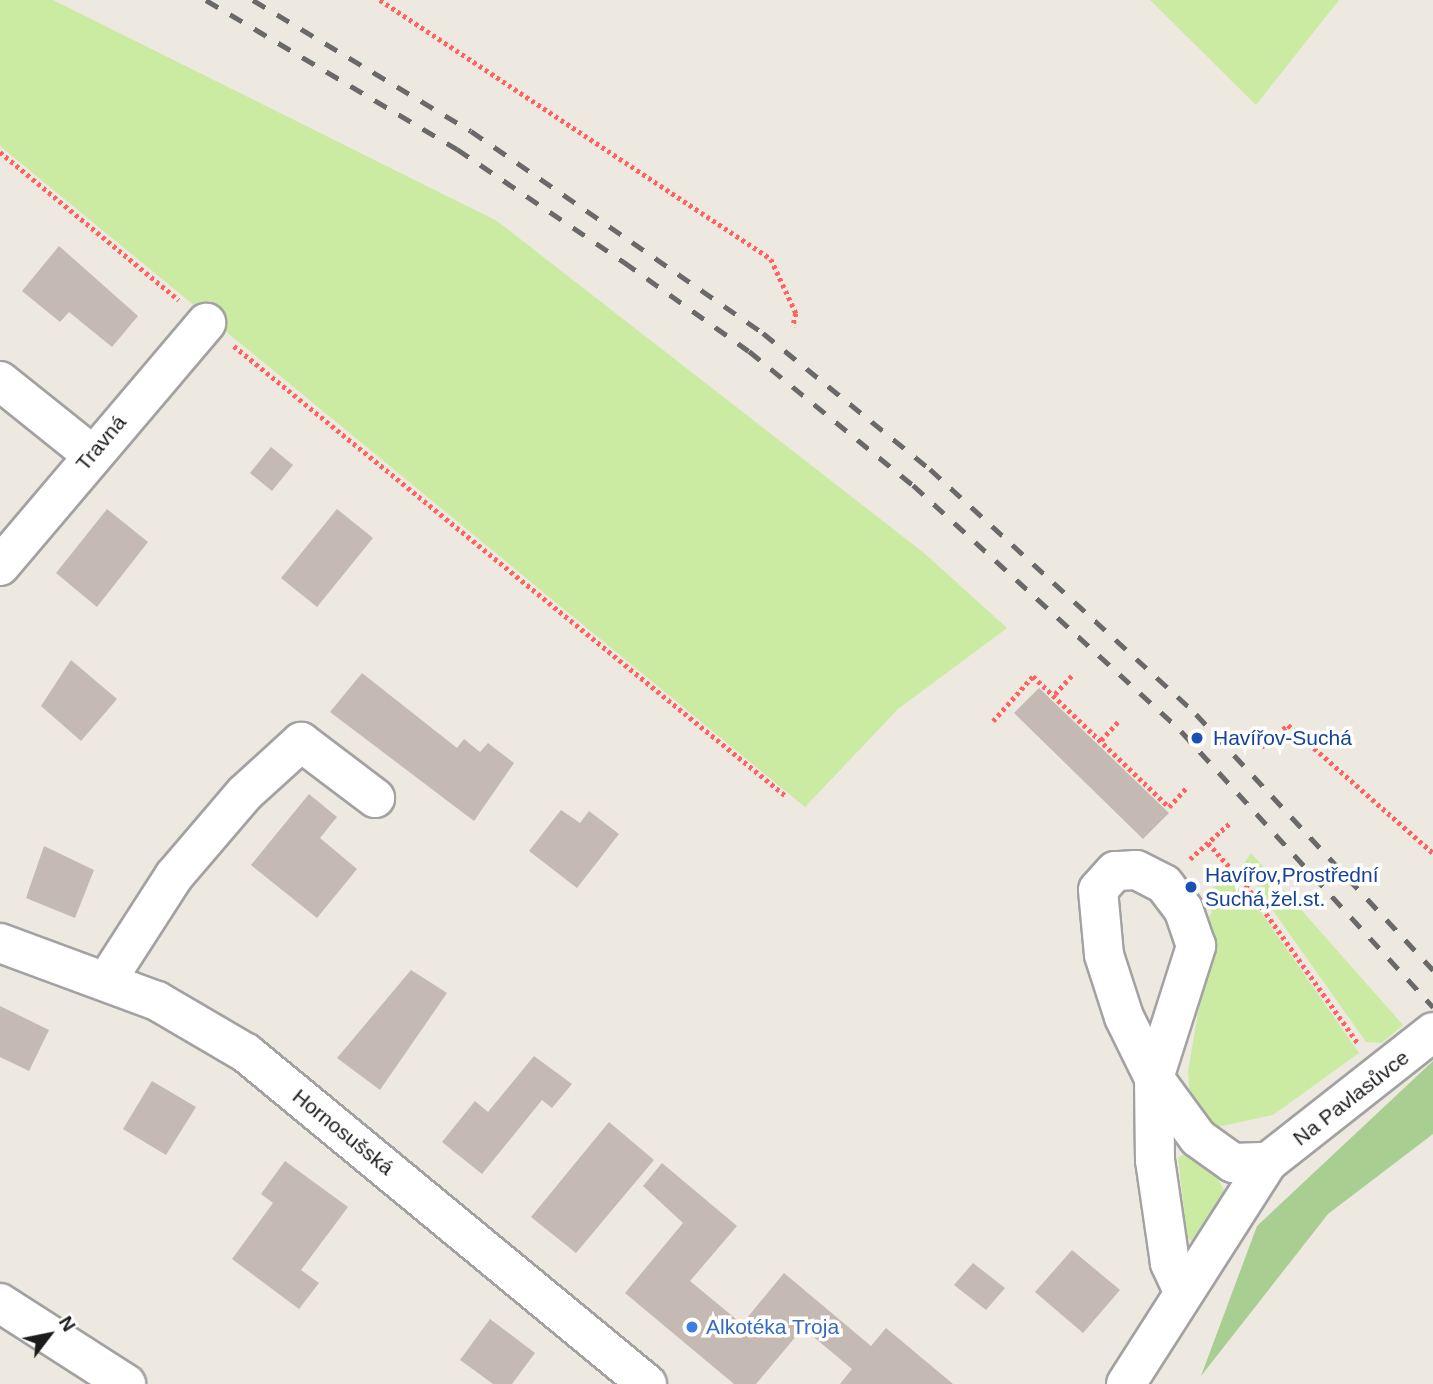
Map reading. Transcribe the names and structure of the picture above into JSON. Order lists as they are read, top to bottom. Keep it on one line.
{"streets":{"street":["Travná","Na Pavlasůvce","Hornosušská"]},"places":["Havířov-Suchá","Havířov,Prostřední Suchá,žel.st.","Alkotéka Troja"],"north":"top right"}
